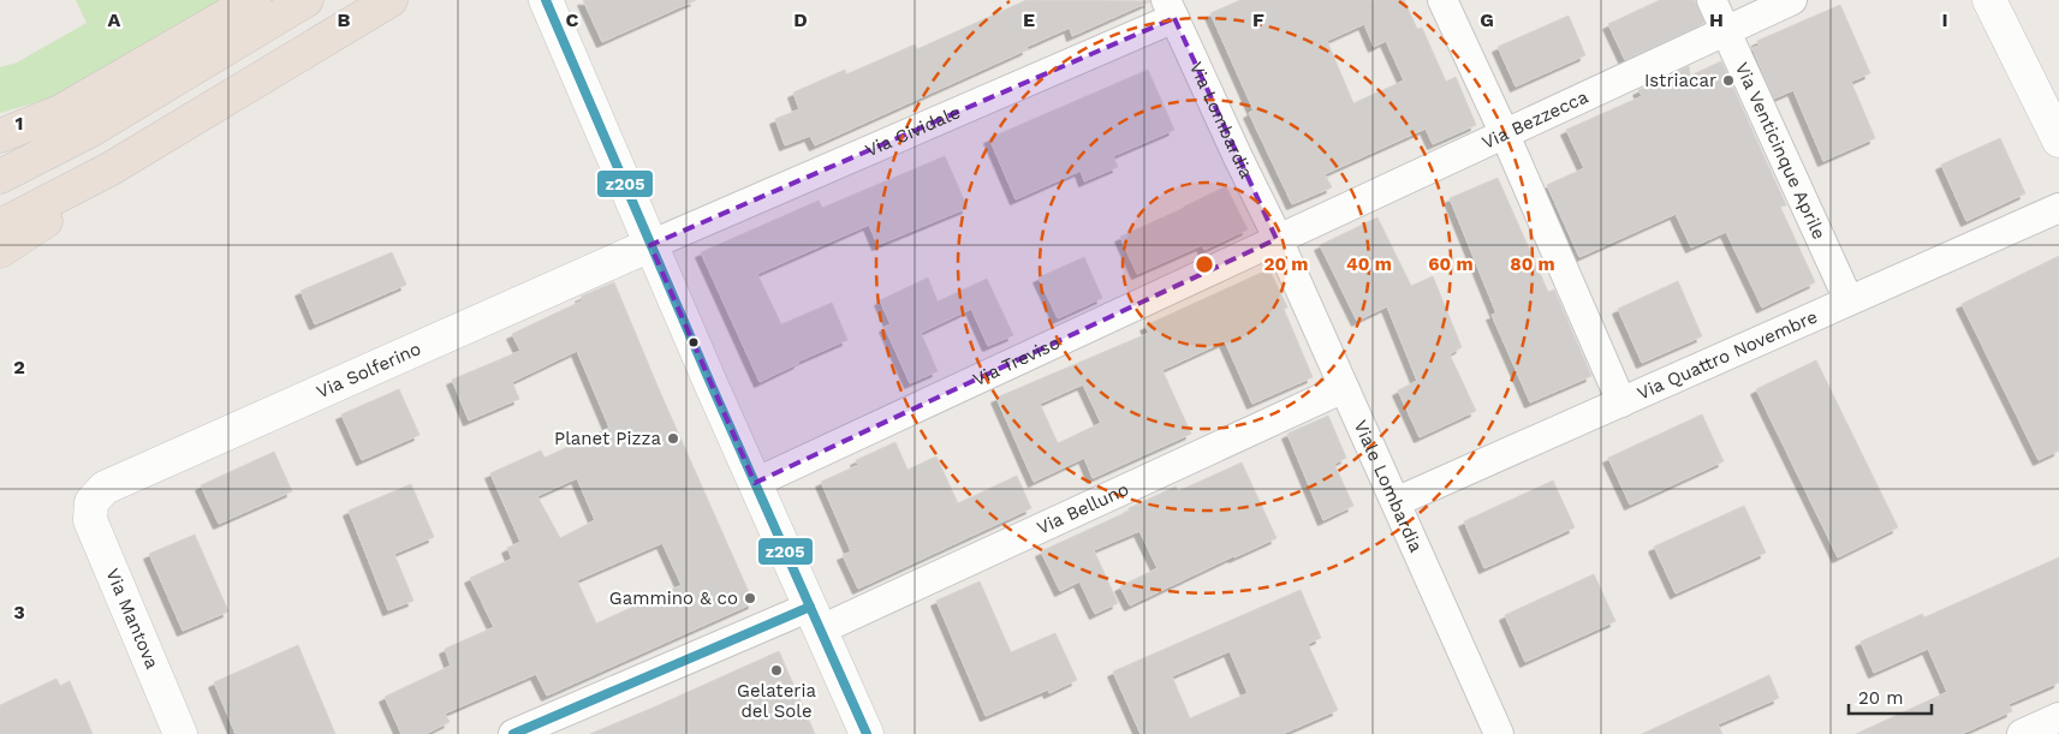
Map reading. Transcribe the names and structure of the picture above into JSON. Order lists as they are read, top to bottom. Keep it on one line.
{"streets":{"street":["Via Lombardia","Via Bezzecca","Via Cividale","Via Venticinque Aprile","Via Quattro Novembre","Via Treviso","Via Solferino","Viale Lombardia","Via Belluno","Via Mantova"]},"crossings":[["Via Lombardia","Via Bezzecca"],["Via Lombardia","Via Cividale"],["Via Lombardia","Via Treviso"],["Via Lombardia","Viale Lombardia"],["Via Bezzecca","Via Venticinque Aprile"],["Via Bezzecca","Via Treviso"],["Via Bezzecca","Viale Lombardia"],["Via Cividale","Via Solferino"],["Via Venticinque Aprile","Via Quattro Novembre"],["Via Quattro Novembre","Viale Lombardia"],["Via Treviso","Viale Lombardia"],["Via Solferino","Via Mantova"],["Viale Lombardia","Via Belluno"]],"places":["Istriacar","Planet Pizza","Gammino & co","Gelateria del Sole"],"lines":["transit line z205"],"scale_bar":"20 m","grid":{"columns":["A","B","C","D","E","F","G","H","I"],"rows":["1","2","3"]},"rings":["20 m","40 m","60 m","80 m"]}
